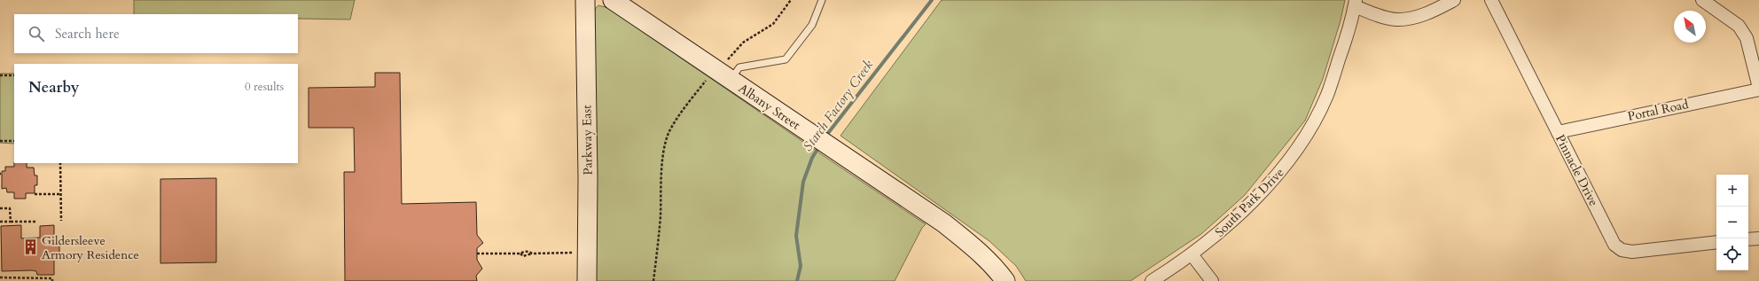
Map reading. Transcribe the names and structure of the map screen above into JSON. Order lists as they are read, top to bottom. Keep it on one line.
{"streets":{"street":["Albany Street","Portal Road","Parkway East","Pinnacle Drive","South Park Drive"]},"crossings":[["Portal Road","Pinnacle Drive"]],"water":["Starch Factory Creek"],"places":{"building":["Gildersleeve Armory Residence"]},"north":"top left","page":{"search":"Search here","heading":["Nearby","0 results"],"map_buttons":["+","−"]}}
